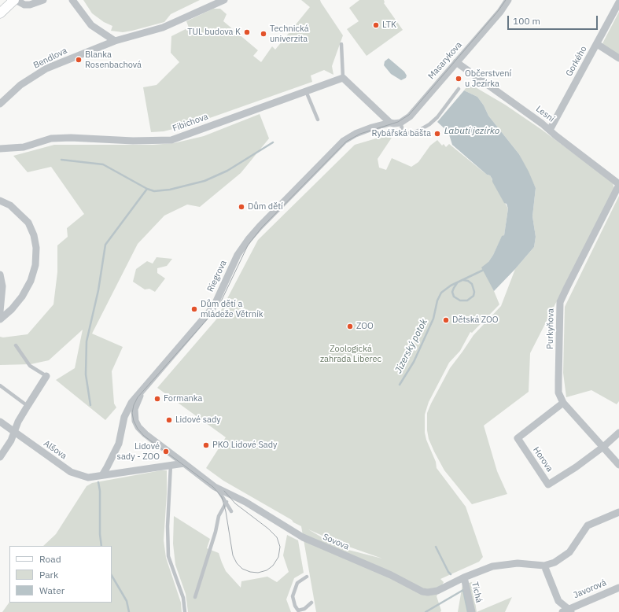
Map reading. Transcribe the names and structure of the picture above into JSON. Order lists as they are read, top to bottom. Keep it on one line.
{"streets":{"street":["Bendlova","Masarykova","Gorkého","Lesní","Fibichova","Riegrova","Purkyňova","Alšova","Horova","Sovova","Javorová","Tichá"]},"crossings":[["Masarykova","Lesní"],["Gorkého","Lesní"],["Lesní","Purkyňova"],["Riegrova","Alšova"],["Purkyňova","Horova"],["Sovova","Tichá"]],"water":["Labutí jezírko","Jizerský potok"],"parks":["Zoologická zahrada Liberec"],"places":["LTK","TUL budova K","Technická univerzita","Blanka Rosenbachová","Občerstvení u Jezírka","Rybářská bašta","Dům dětí","Dům dětí a mládeže Větrník","Dětská ZOO","ZOO","Formanka","Lidové sady","PKO Lidové Sady","Lidové sady - ZOO"],"legend":["Road","Park","Water"],"scale_bar":"100 m"}
